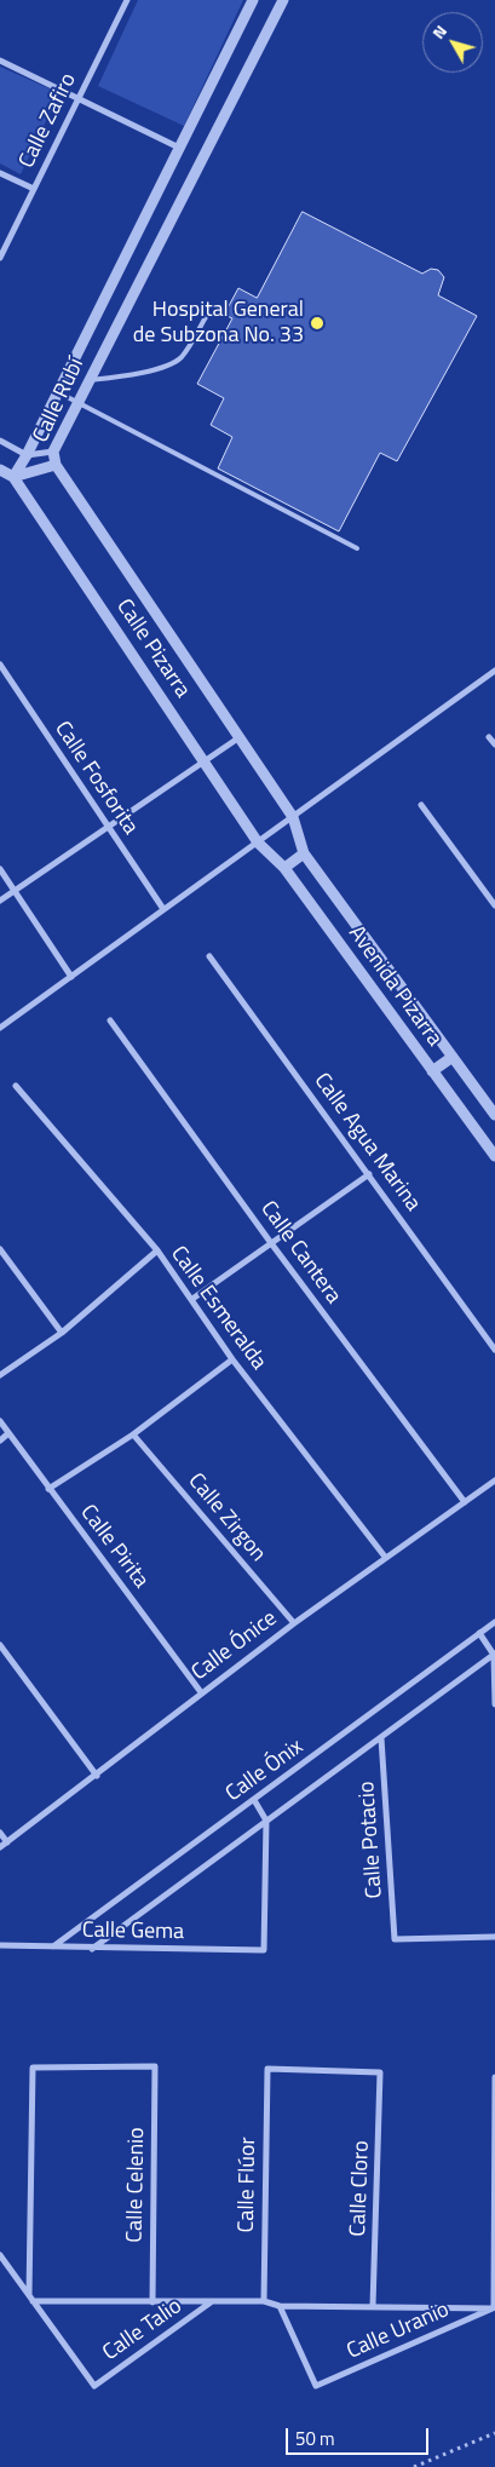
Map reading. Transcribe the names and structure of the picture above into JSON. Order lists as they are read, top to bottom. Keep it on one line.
{"streets":{"street":["Calle Zafiro","Calle Rubí","Calle Pizarra","Calle Fosforita","Avenida Pizarra","Calle Agua Marina","Calle Cantera","Calle Esmeralda","Calle Zirgon","Calle Pirita","Calle Ónice","Calle Ónix","Calle Potacio","Calle Gema","Calle Celenio","Calle Flúor","Calle Cloro","Calle Talio","Calle Uranio"]},"crossings":[["Calle Rubí","Calle Pizarra"],["Calle Pizarra","Avenida Pizarra"],["Calle Cantera","Calle Ónice"],["Calle Esmeralda","Calle Ónice"],["Calle Zirgon","Calle Ónice"],["Calle Pirita","Calle Ónice"],["Calle Ónix","Calle Potacio"],["Calle Ónix","Calle Gema"],["Calle Celenio","Calle Talio"],["Calle Flúor","Calle Cloro"]],"places":["Hospital General de Subzona No. 33"],"scale_bar":"50 m","north":"top left"}
